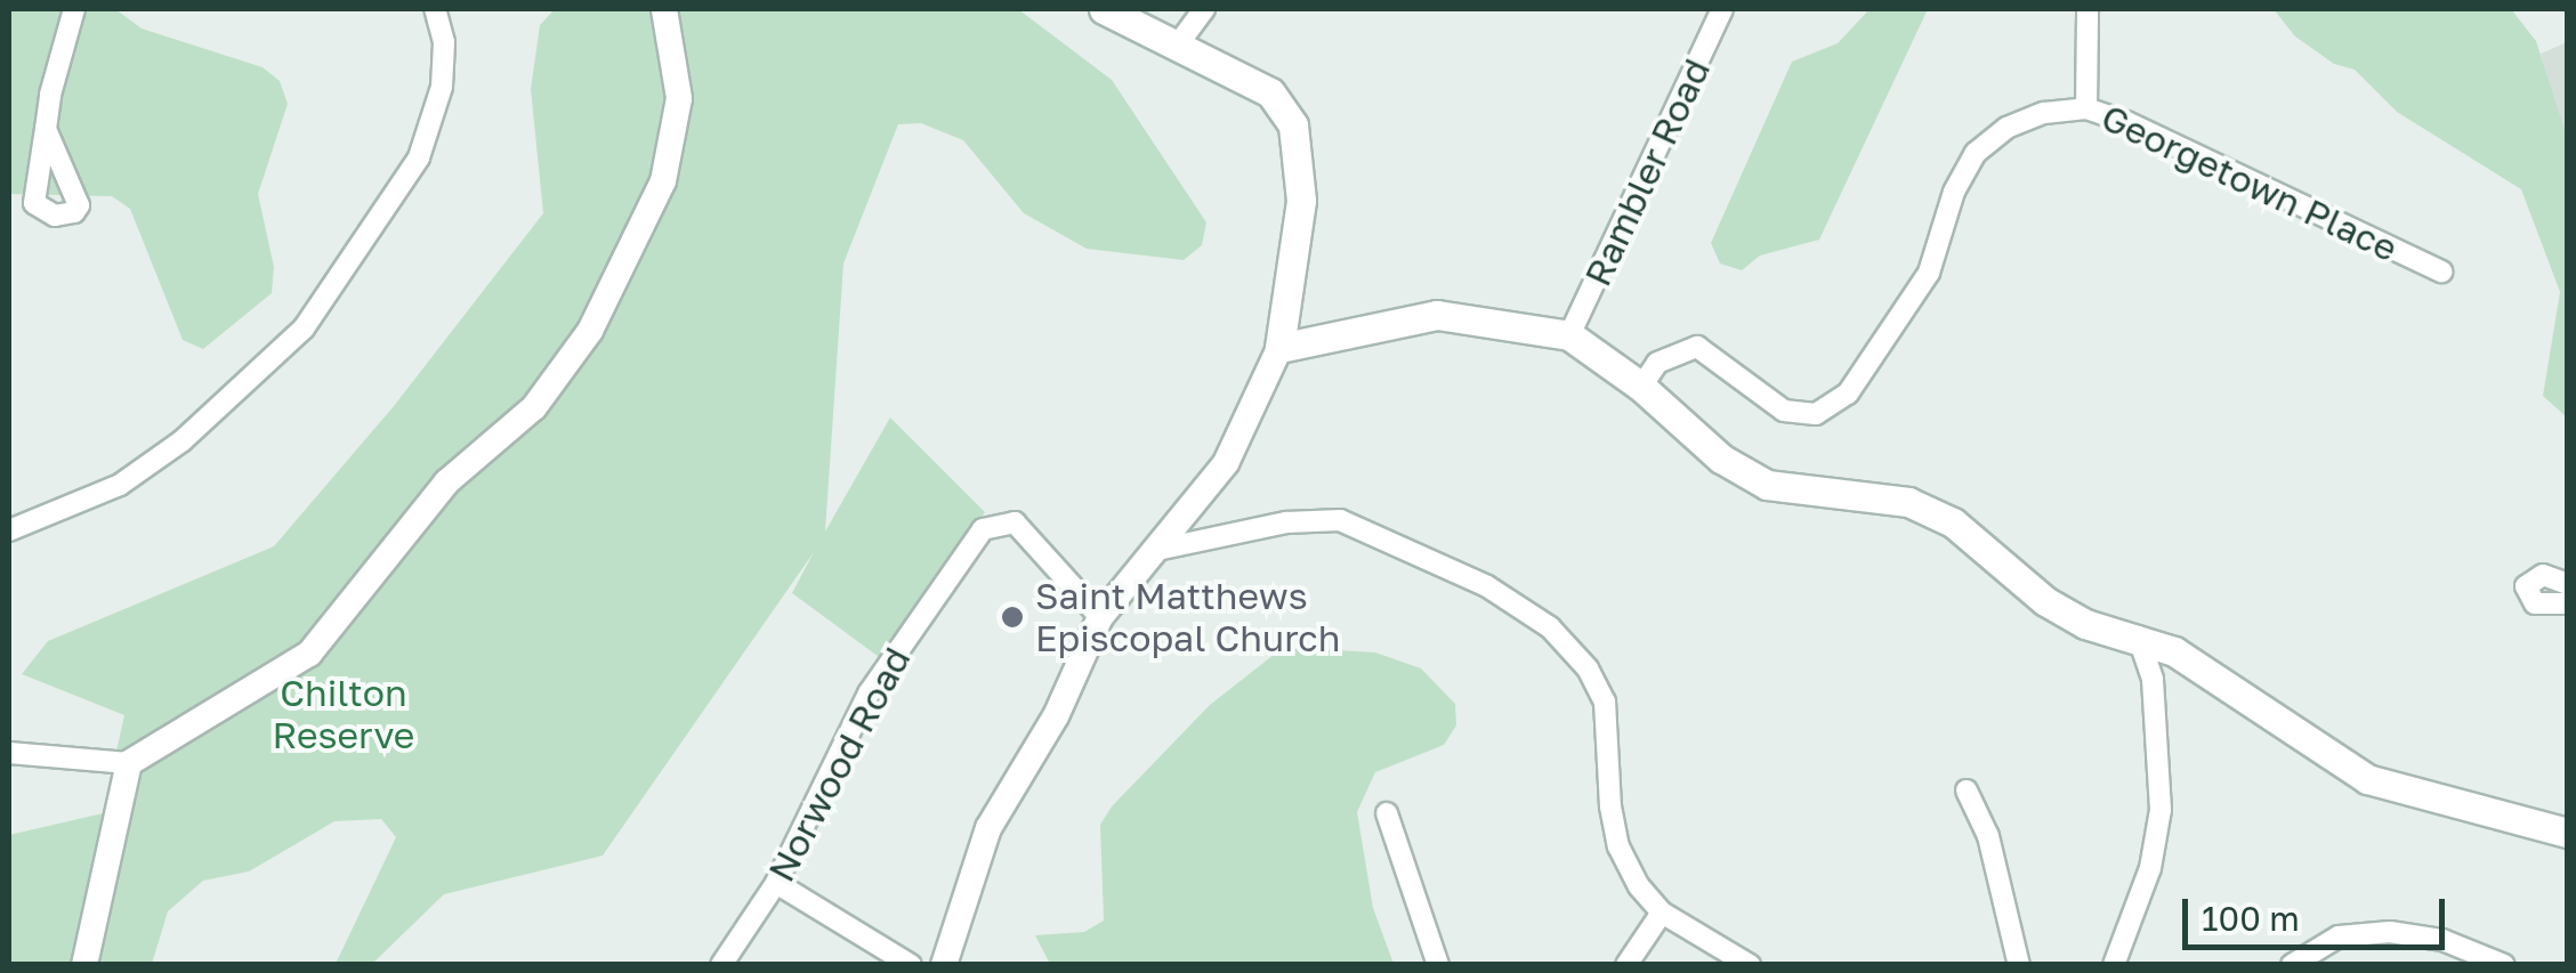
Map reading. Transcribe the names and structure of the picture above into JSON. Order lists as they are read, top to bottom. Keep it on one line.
{"streets":{"street":["Rambler Road","Georgetown Place","Norwood Road"]},"parks":["Chilton Reserve"],"places":["Saint Matthews Episcopal Church"],"scale_bar":"100 m"}
